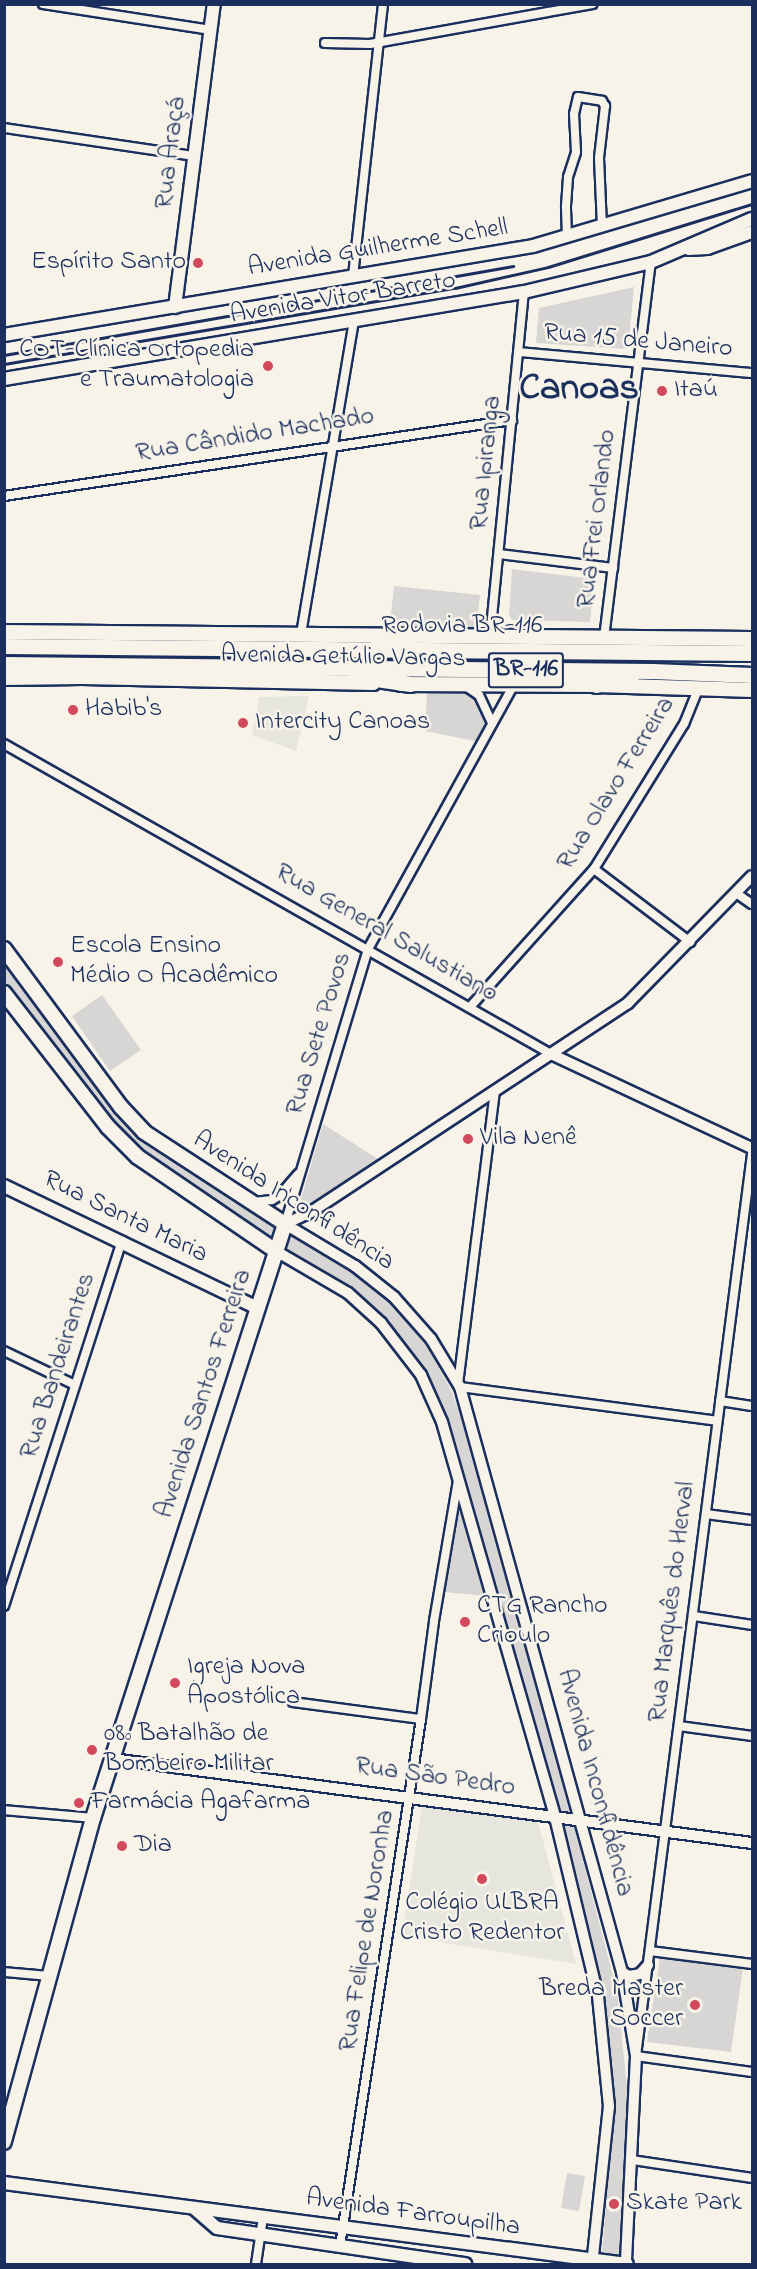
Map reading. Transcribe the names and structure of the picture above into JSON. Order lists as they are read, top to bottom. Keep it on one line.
{"streets":{"highway":["Rodovia BR-116","BR-116"],"main road":["Rua Araçá","Avenida Guilherme Schell","Avenida Vitor Barreto","Avenida Getúlio Vargas","Avenida Inconfidência","Rua Santa Maria","Avenida Santos Ferreira","Avenida Farroupilha"],"street":["Rua 15 de Janeiro","Rua Cândido Machado","Rua Ipiranga","Rua Frei Orlando","Rua Olavo Ferreira","Rua General Salustiano","Rua Sete Povos","Rua Bandeirantes","Rua Marquês do Herval","Rua São Pedro","Rua Felipe de Noronha"]},"crossings":[["Rua Araçá","Avenida Guilherme Schell"],["Avenida Vitor Barreto","Rua Ipiranga"],["Avenida Vitor Barreto","Rua Frei Orlando"],["Rua 15 de Janeiro","Rua Ipiranga"],["Rua 15 de Janeiro","Rua Frei Orlando"],["Rua Cândido Machado","Rua Ipiranga"],["Rua Ipiranga","Avenida Getúlio Vargas"],["Rua Frei Orlando","Avenida Getúlio Vargas"],["Rodovia BR-116","BR-116"],["Avenida Getúlio Vargas","BR-116"],["Avenida Getúlio Vargas","Rua Olavo Ferreira"],["Avenida Getúlio Vargas","Rua Sete Povos"],["Rua Olavo Ferreira","Rua General Salustiano"],["Rua General Salustiano","Rua Sete Povos"],["Rua Sete Povos","Avenida Inconfidência"],["Rua Sete Povos","Avenida Santos Ferreira"],["Avenida Inconfidência","Avenida Santos Ferreira"],["Avenida Inconfidência","Rua Marquês do Herval"],["Avenida Inconfidência","Rua São Pedro"],["Avenida Inconfidência","Rua Felipe de Noronha"],["Avenida Inconfidência","Avenida Farroupilha"],["Rua Santa Maria","Rua Bandeirantes"],["Rua Santa Maria","Avenida Santos Ferreira"],["Avenida Santos Ferreira","Rua São Pedro"],["Rua Marquês do Herval","Rua São Pedro"],["Rua São Pedro","Rua Felipe de Noronha"],["Rua Felipe de Noronha","Avenida Farroupilha"]],"districts":["Canoas"],"places":["Espírito Santo","COT-Clínica Ortopedia e Traumatologia","Itaú","Habib's","Intercity Canoas","Escola Ensino Médio O Acadêmico","Vila Nenê","CTG Rancho Crioulo","Igreja Nova Apostólica","08º Batalhão de Bombeiro Militar","Farmácia Agafarma","Dia","Colégio ULBRA Cristo Redentor","Breda Master Soccer","Skate Park"]}
